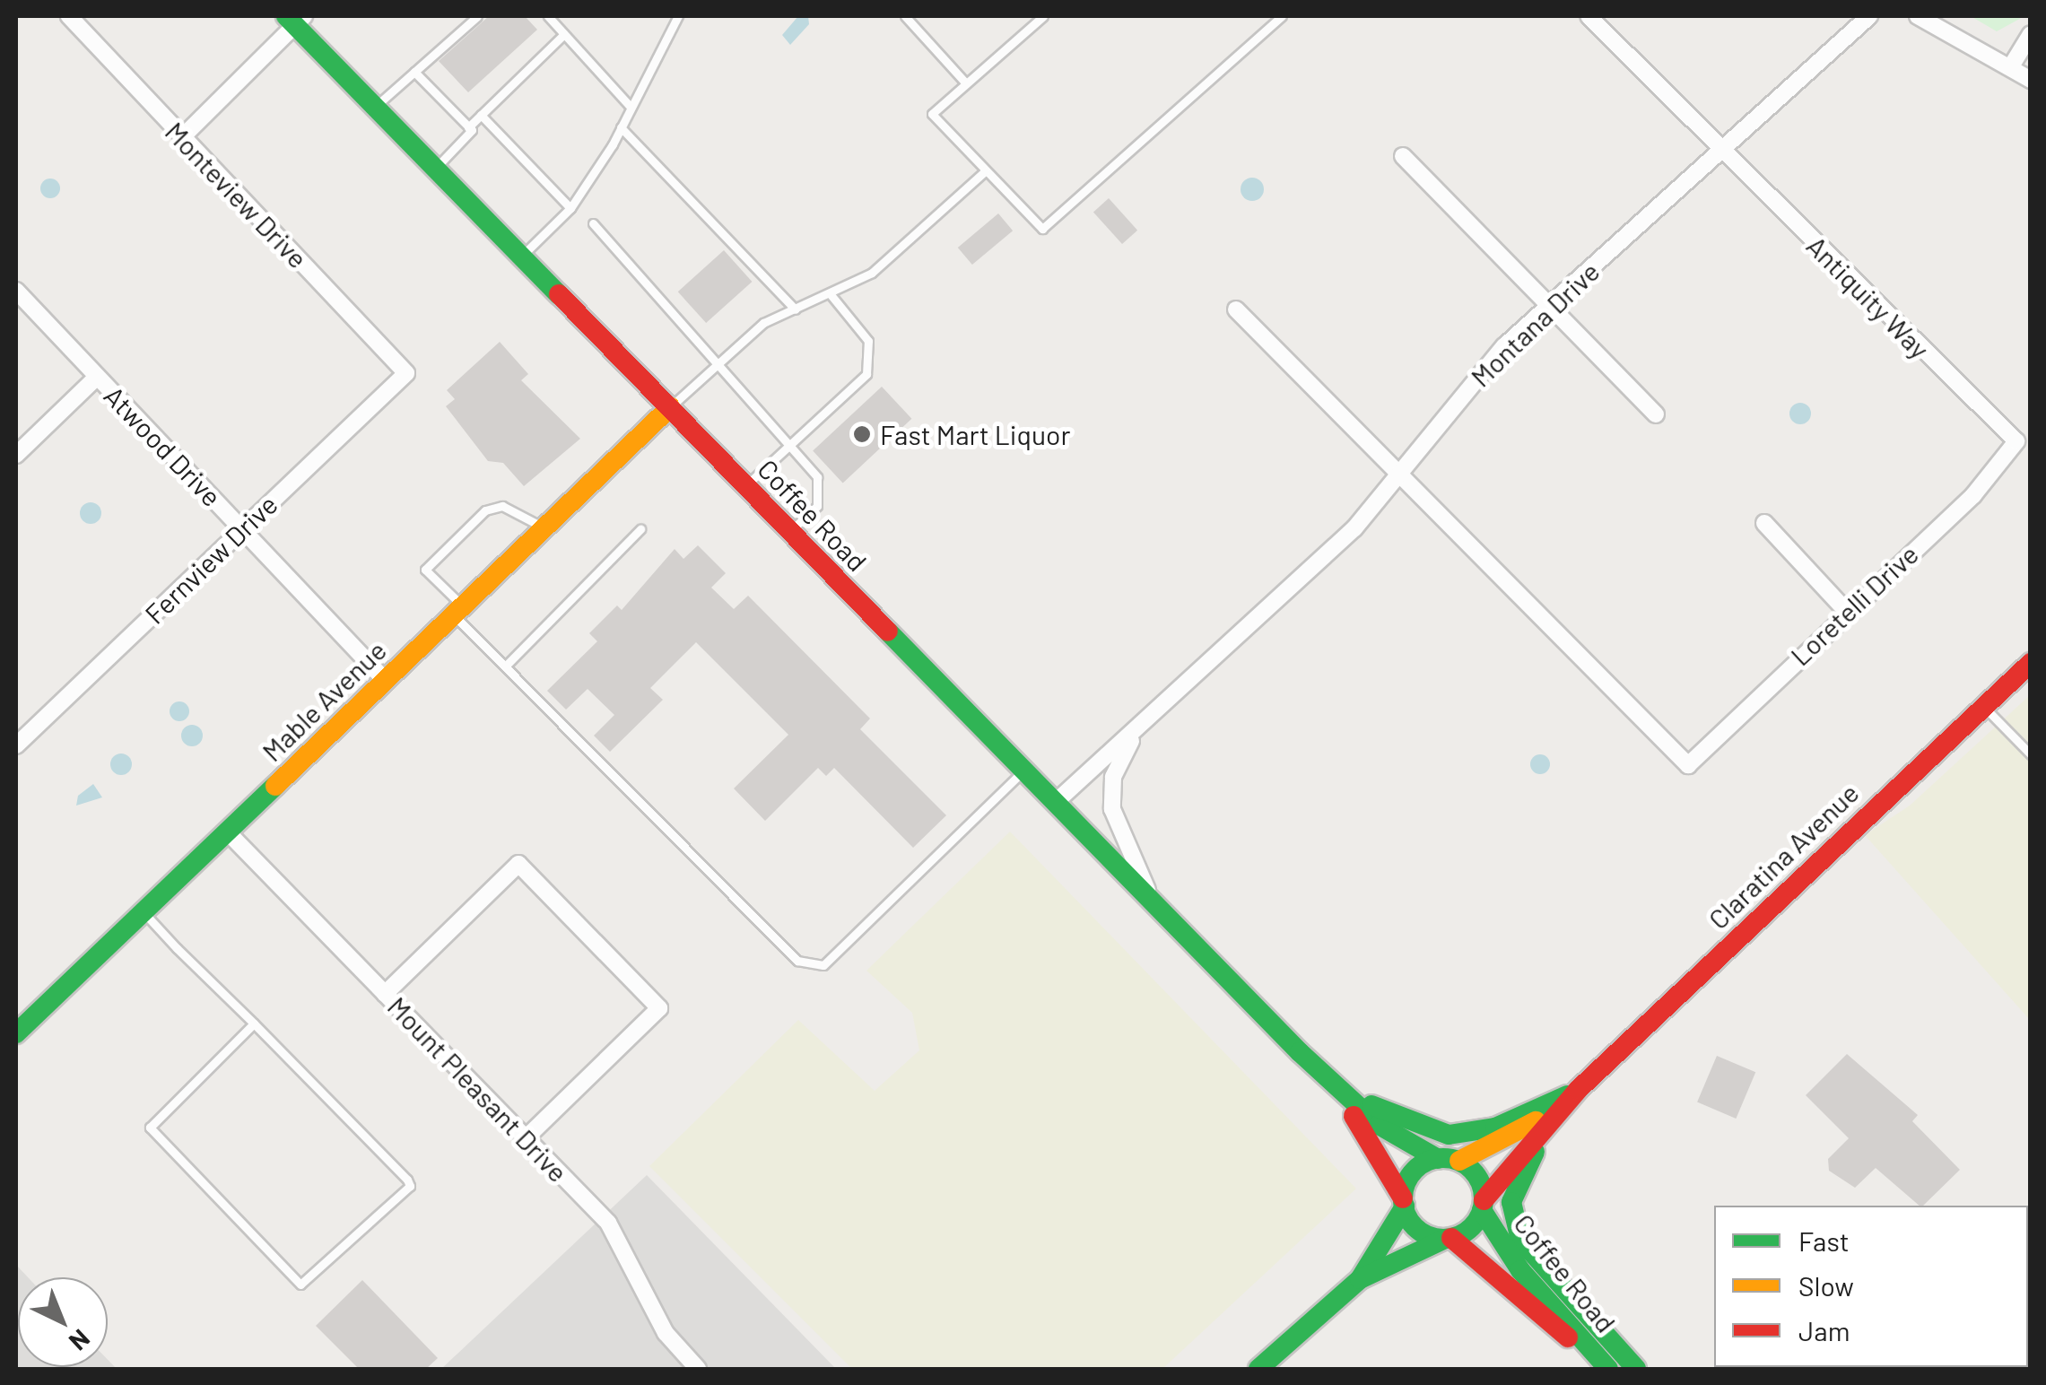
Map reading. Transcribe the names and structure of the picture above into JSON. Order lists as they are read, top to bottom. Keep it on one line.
{"streets":{"main road":["Coffee Road","Mable Avenue","Claratina Avenue"],"street":["Monteview Drive","Antiquity Way","Montana Drive","Atwood Drive","Fernview Drive","Loretelli Drive","Mount Pleasant Drive"]},"crossings":[["Monteview Drive","Fernview Drive"],["Antiquity Way","Montana Drive"],["Antiquity Way","Loretelli Drive"],["Montana Drive","Coffee Road"],["Montana Drive","Loretelli Drive"],["Atwood Drive","Fernview Drive"],["Atwood Drive","Mable Avenue"],["Coffee Road","Mable Avenue"],["Coffee Road","Claratina Avenue"],["Mable Avenue","Mount Pleasant Drive"]],"places":["Fast Mart Liquor"],"legend":["Fast","Slow","Jam"],"north":"bottom right"}
